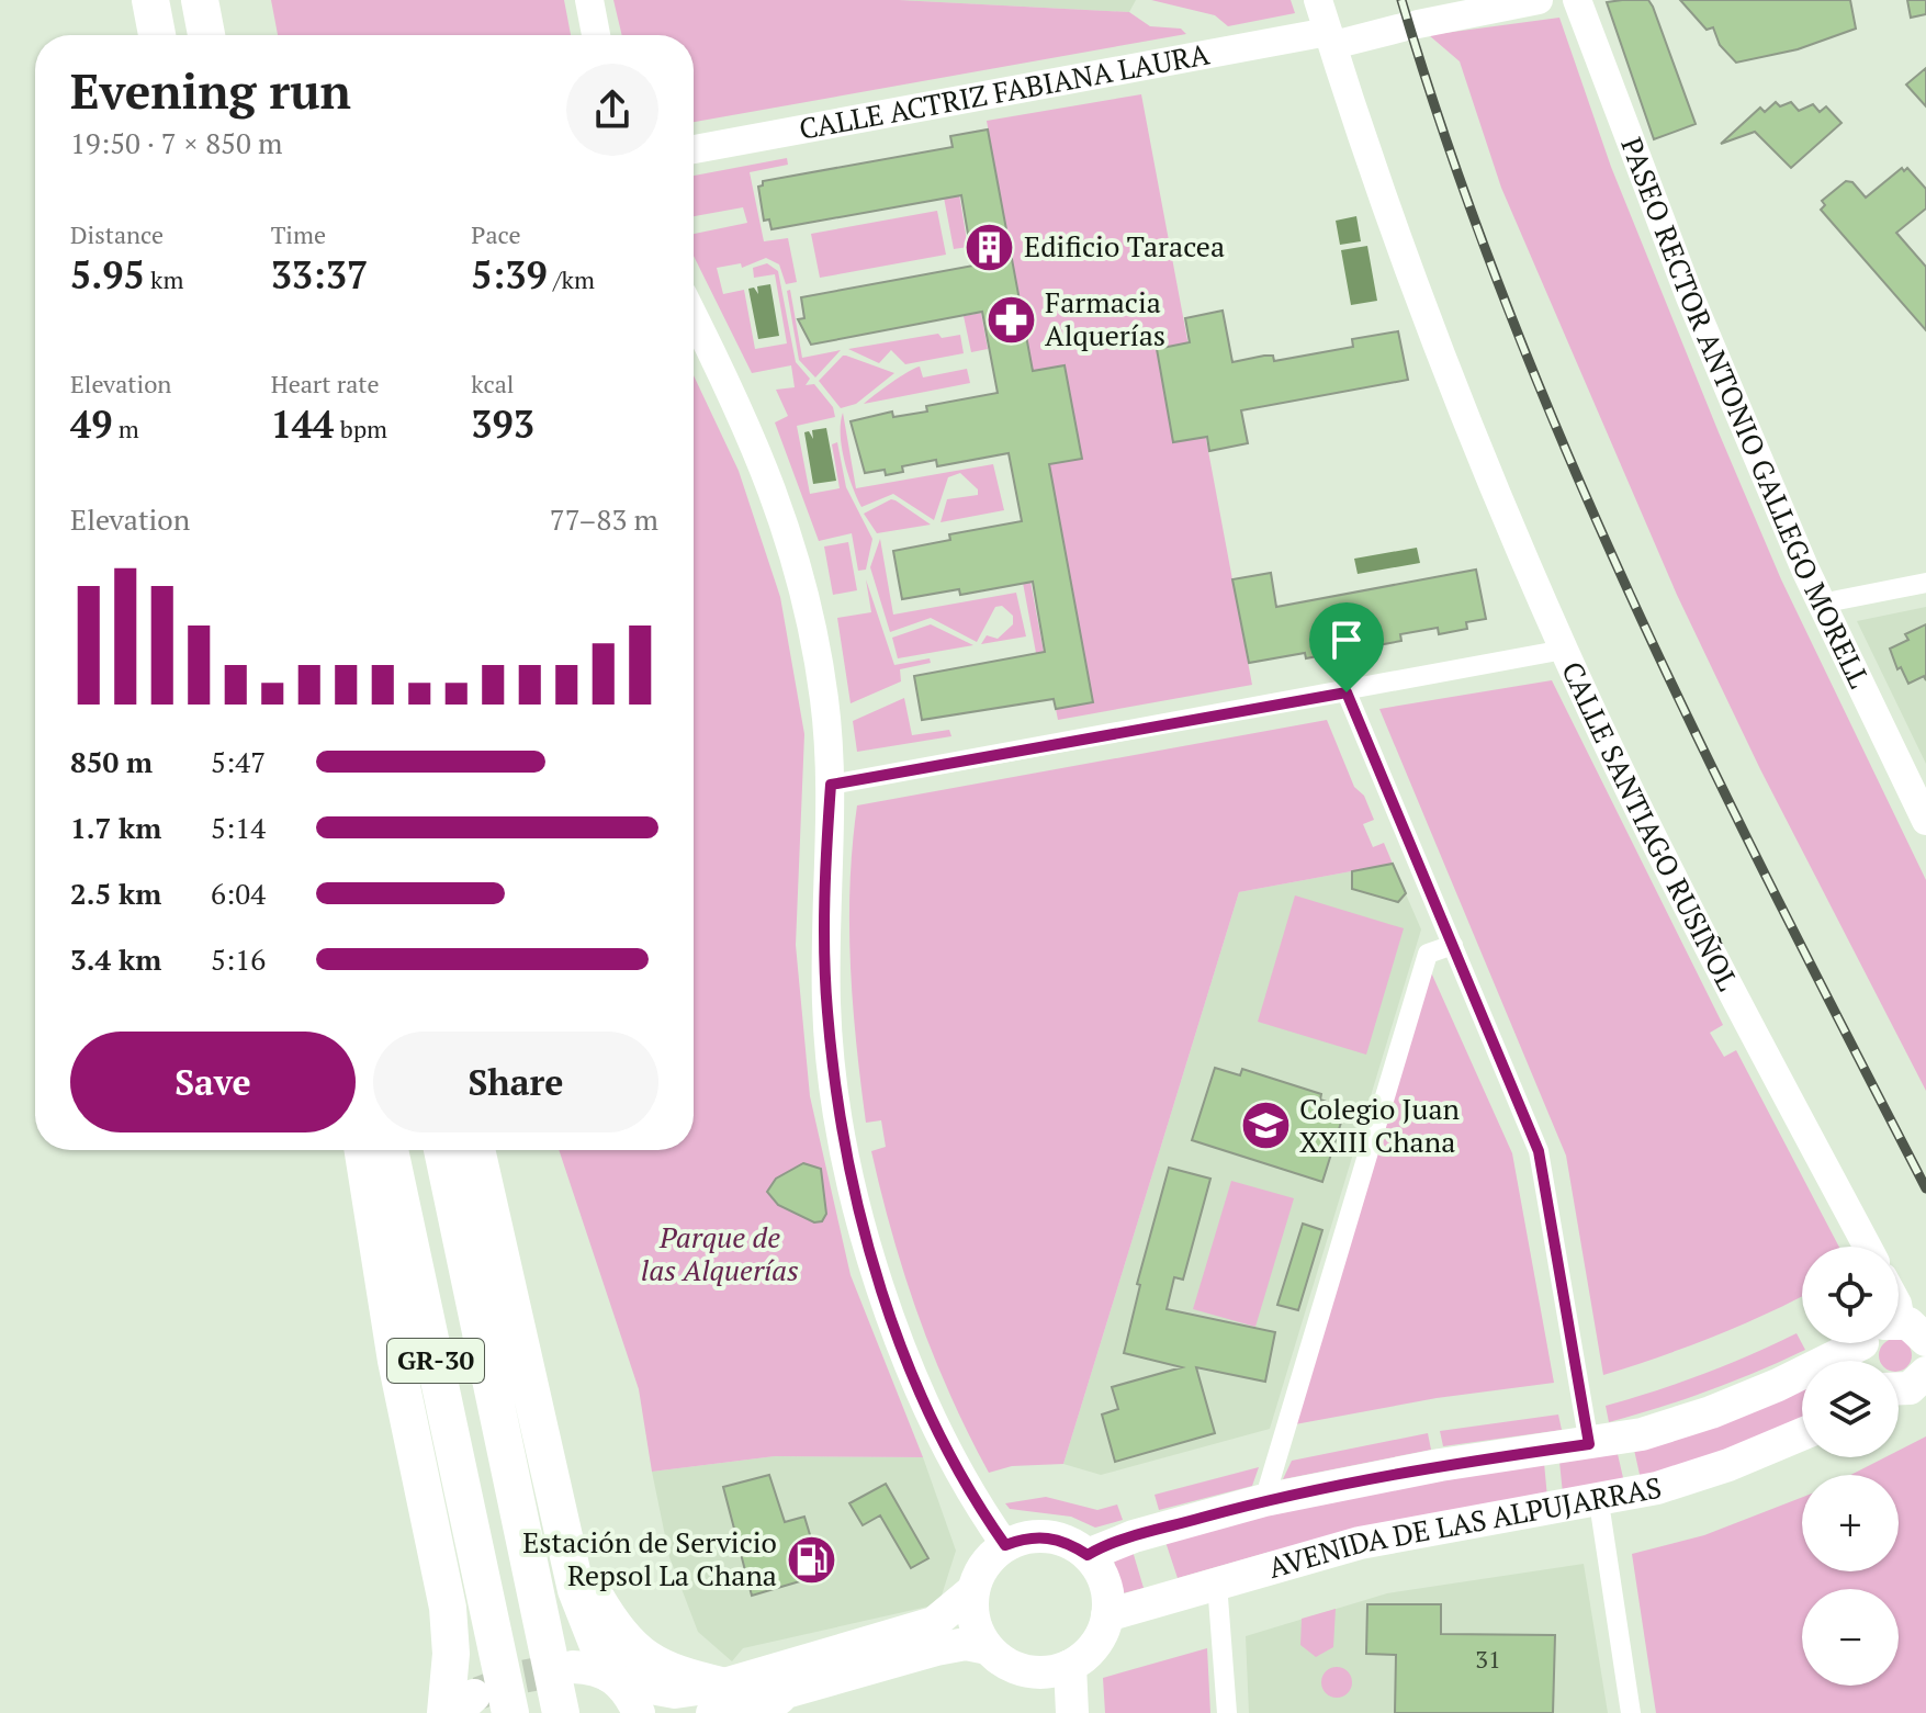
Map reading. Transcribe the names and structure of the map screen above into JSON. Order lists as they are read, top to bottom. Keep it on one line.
{"streets":{"highway":["GR-30"],"main road":["AVENIDA DE LAS ALPUJARRAS"],"street":["CALLE ACTRIZ FABIANA LAURA","PASEO RECTOR ANTONIO GALLEGO MORELL","CALLE SANTIAGO RUSIÑOL"]},"crossings":[["CALLE ACTRIZ FABIANA LAURA","CALLE SANTIAGO RUSIÑOL"]],"parks":["Parque de las Alquerías"],"places":{"building":["Edificio Taracea"],"pharmacy":["Farmacia Alquerías"],"school or university":["Colegio Juan XXIII Chana"],"fuel station":["Estación de Servicio Repsol La Chana"]},"house_numbers":["31"],"page":{"heading":["Evening run","19:50 · 7 × 850 m"],"stats":[["Distance","5.95 km"],["Time","33:37"],["Pace","5:39 /km"],["Elevation","49 m"],["Heart rate","144 bpm"],["kcal","393"]],"chart":["Elevation","77–83 m"],"list":[{"name":"850 m","note":"5:47"},{"name":"1.7 km","note":"5:14"},{"name":"2.5 km","note":"6:04"},{"name":"3.4 km","note":"5:16"}],"buttons":["Save","Share"],"map_buttons":["+","−"]}}
